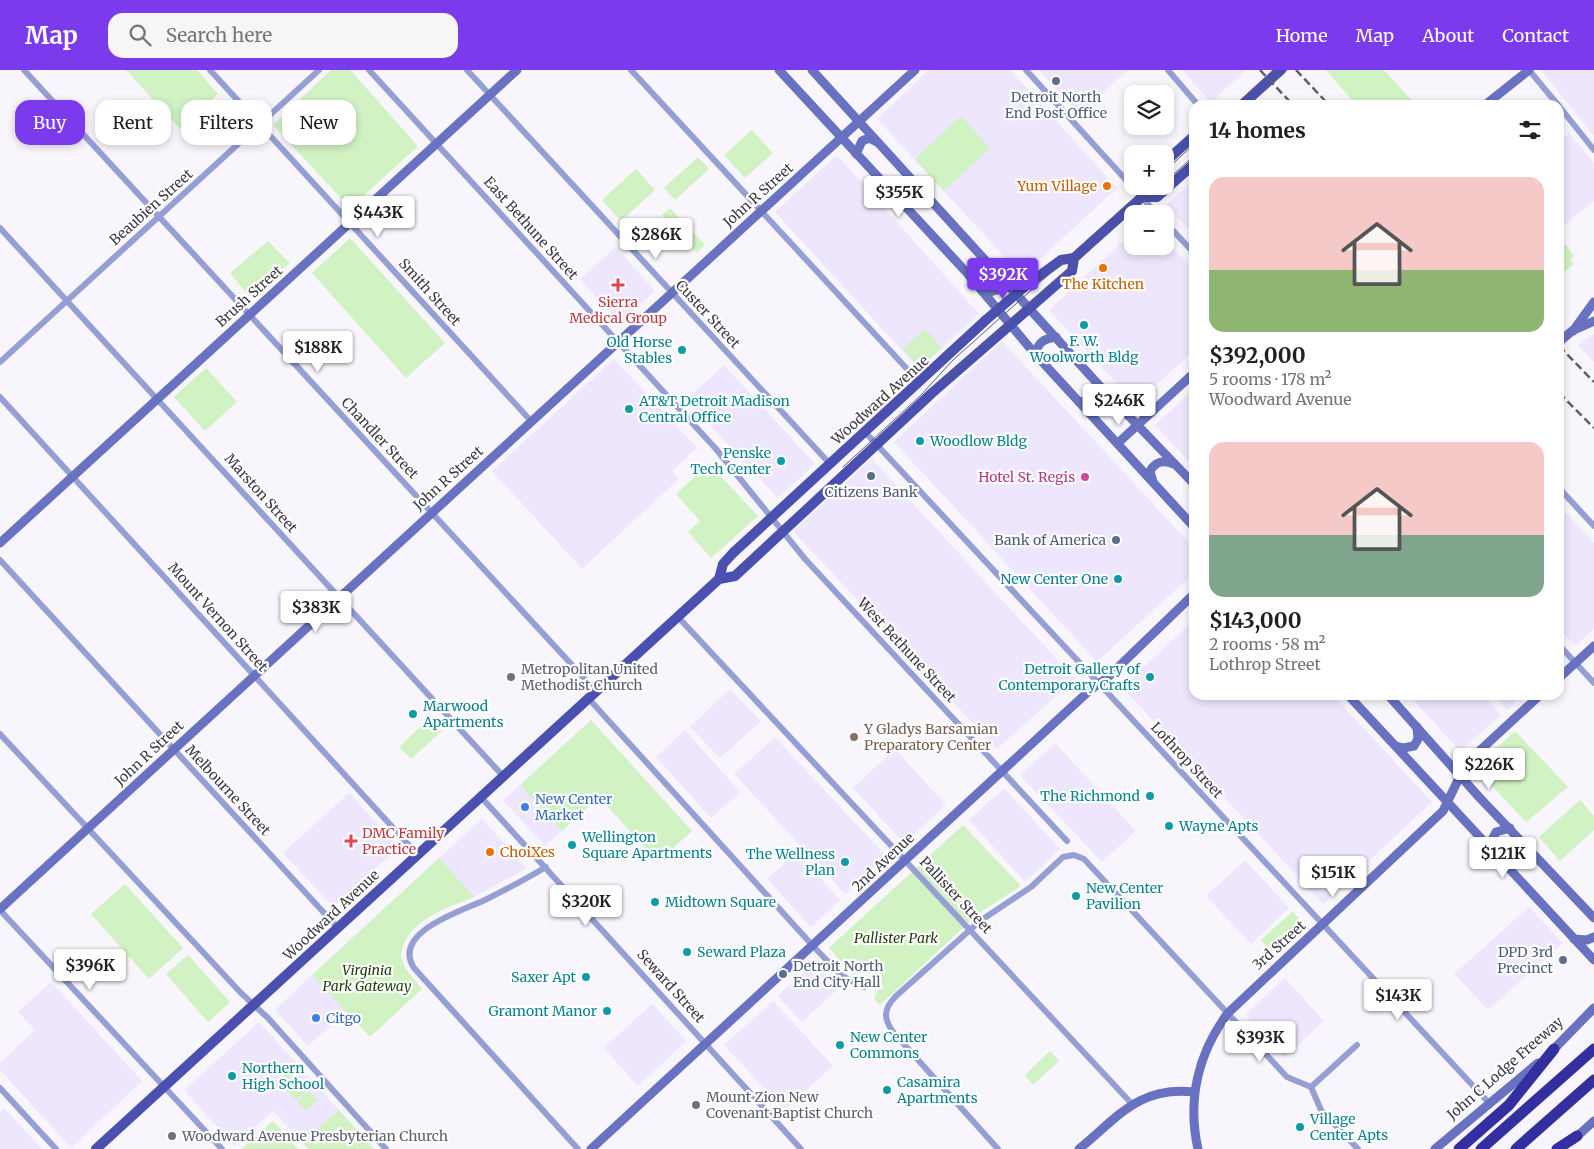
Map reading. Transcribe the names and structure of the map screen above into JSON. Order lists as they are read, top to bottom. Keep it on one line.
{"streets":{"main road":["Woodward Avenue"],"street":["John R Street","Beaubien Street","East Bethune Street","Smith Street","Brush Street","Custer Street","Chandler Street","Marston Street","Mount Vernon Street","West Bethune Street","Lothrop Street","Melbourne Street","2nd Avenue","Pallister Street","3rd Street","Seward Street","John C Lodge Freeway"]},"crossings":[["John R Street","East Bethune Street"],["John R Street","Smith Street"],["John R Street","Custer Street"],["John R Street","Chandler Street"],["John R Street","Marston Street"],["John R Street","Mount Vernon Street"],["John R Street","Melbourne Street"],["Beaubien Street","Chandler Street"],["Beaubien Street","Marston Street"],["East Bethune Street","Brush Street"],["East Bethune Street","Woodward Avenue"],["East Bethune Street","West Bethune Street"],["Smith Street","Brush Street"],["Brush Street","Custer Street"],["Brush Street","Chandler Street"],["Brush Street","Marston Street"],["Brush Street","Mount Vernon Street"],["Custer Street","Woodward Avenue"],["Woodward Avenue","Chandler Street"],["Woodward Avenue","Marston Street"],["Woodward Avenue","Mount Vernon Street"],["Woodward Avenue","West Bethune Street"],["Woodward Avenue","Lothrop Street"],["Woodward Avenue","Melbourne Street"],["Woodward Avenue","Pallister Street"],["Woodward Avenue","Seward Street"],["Chandler Street","2nd Avenue"],["West Bethune Street","2nd Avenue"],["Lothrop Street","2nd Avenue"],["Lothrop Street","3rd Street"],["Lothrop Street","John C Lodge Freeway"],["2nd Avenue","Pallister Street"],["2nd Avenue","Seward Street"]],"parks":["Pallister Park","Virginia Park Gateway"],"places":{"other":["Detroit North End Post Office","Yum Village","The Kitchen","F. W. Woolworth Bldg","Old Horse Stables","AT&T Detroit Madison Central Office","Woodlow Bldg","Penske Tech Center","Citizens Bank","Hotel St. Regis","Bank of America","New Center One","Metropolitan United Methodist Church","Detroit Gallery of Contemporary Crafts","Marwood Apartments","Y Gladys Barsamian Preparatory Center","The Richmond","New Center Market","Wayne Apts","Wellington Square Apartments","ChoiXes","The Wellness Plan","New Center Pavilion","Midtown Square","Seward Plaza","DPD 3rd Precinct","Detroit North End City Hall","Saxer Apt","Gramont Manor","Citgo","New Center Commons","Northern High School","Casamira Apartments","Mount Zion New Covenant Baptist Church","Village Center Apts","Woodward Avenue Presbyterian Church"],"health":["Sierra Medical Group","DMC Family Practice"]},"page":{"header":"Map","search":"Search here","nav":["Home","Map","About","Contact"],"map_buttons":["+","−"],"chip":["Buy","Rent","Filters","New"],"heading":"14 homes","list":[{"name":"$392,000","note":"5 rooms · 178 m² · Woodward Avenue"},{"name":"$143,000","note":"2 rooms · 58 m² · Lothrop Street"}],"price":["$355K","$443K","$286K","$392K","$188K","$246K","$383K","$226K","$121K","$151K","$320K","$396K","$143K","$393K"]}}
